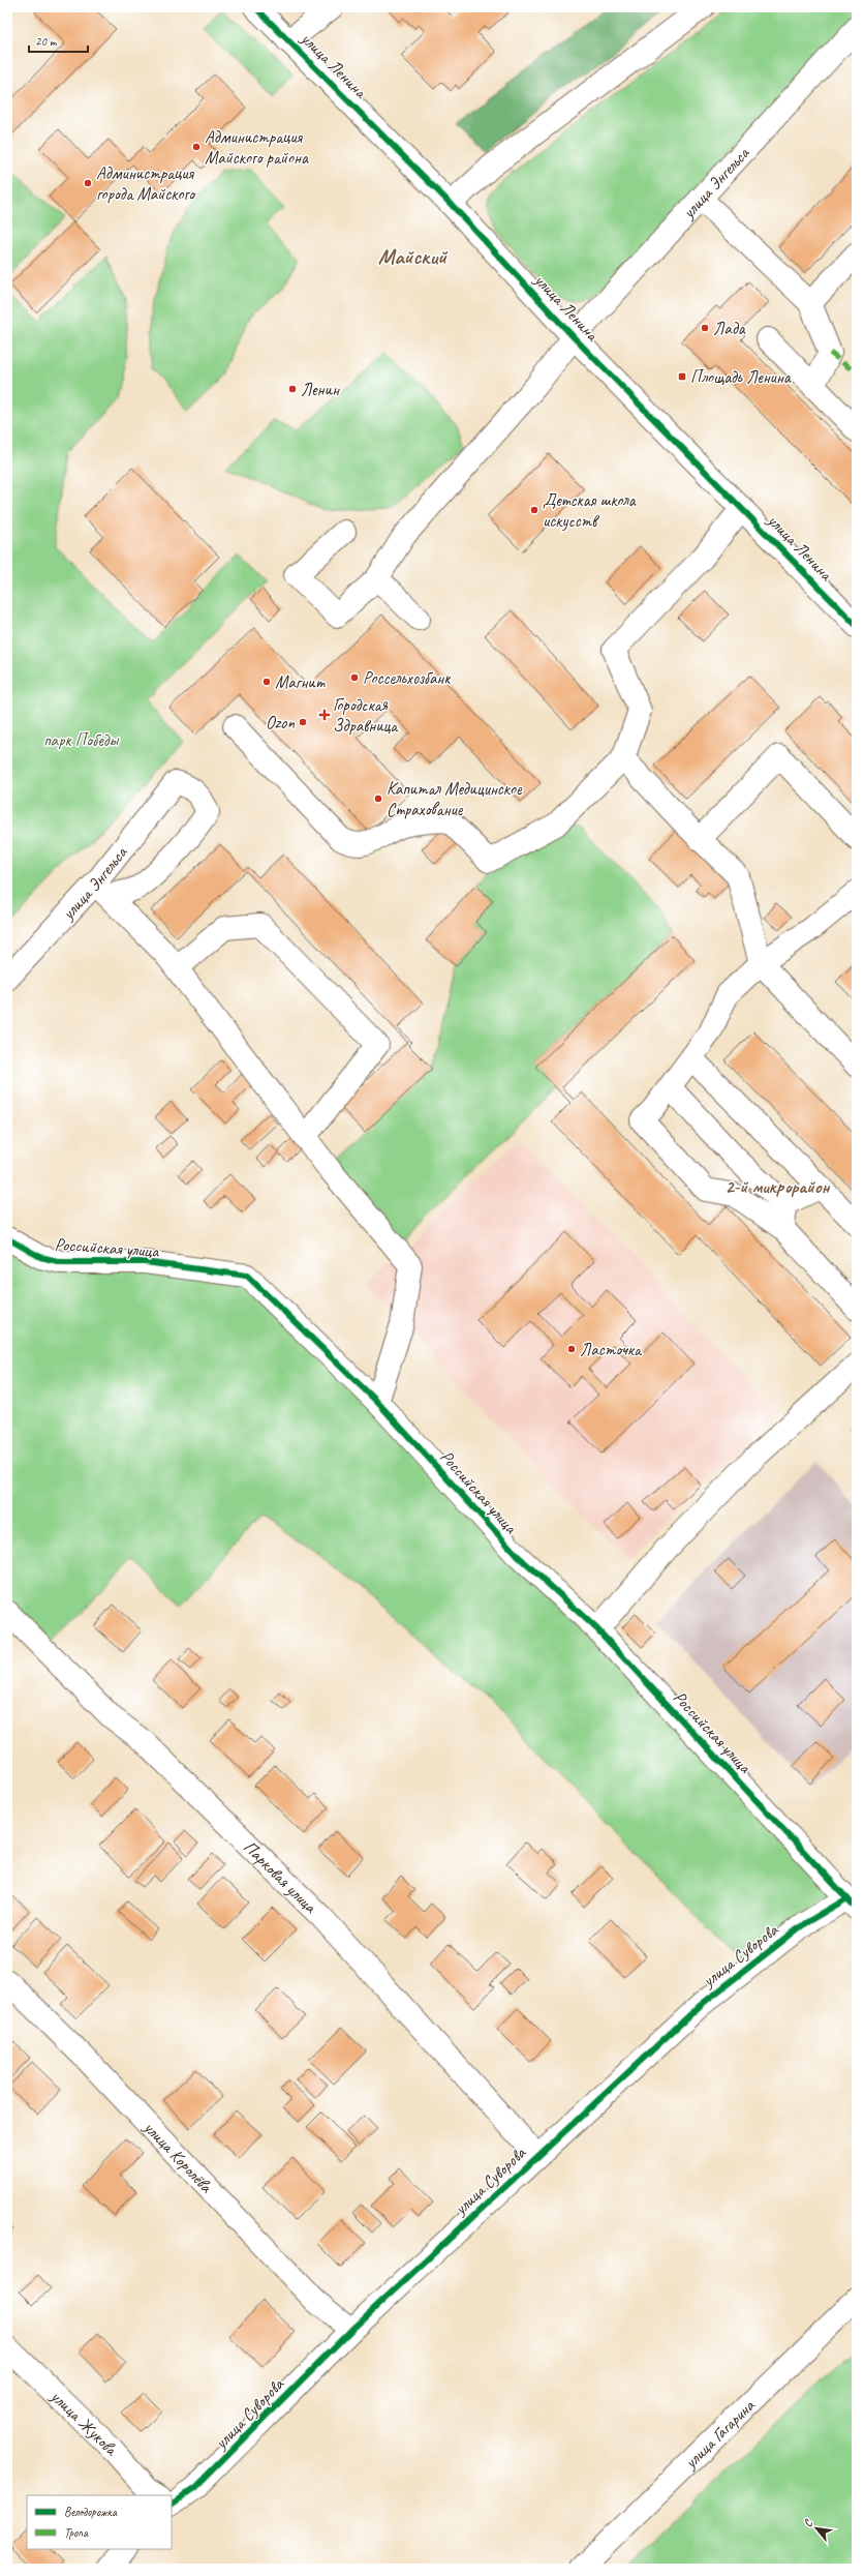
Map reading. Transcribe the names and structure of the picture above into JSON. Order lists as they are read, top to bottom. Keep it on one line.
{"streets":{"street":["улица Ленина","улица Энгельса","Российская улица","Парковая улица","улица Суворова","улица Королёва","улица Жукова","улица Гагарина"]},"crossings":[["улица Ленина","улица Энгельса"],["Российская улица","улица Суворова"],["Парковая улица","улица Суворова"],["улица Суворова","улица Королёва"]],"districts":["Майский","2-й микрорайон"],"parks":["парк Победы"],"places":{"other":["Администрация Майского района","Администрация города Майского","Лада","Ленин","Детская школа искусств","Россельхозбанк","Магнит","Ozon","Капитал Медицинское Страхование","Ласточка"],"transit":["Площадь Ленина"],"health":["Городская Здравница"]},"legend":["Велодорожка","Тропа"],"scale_bar":"20 m","north":"top left"}
